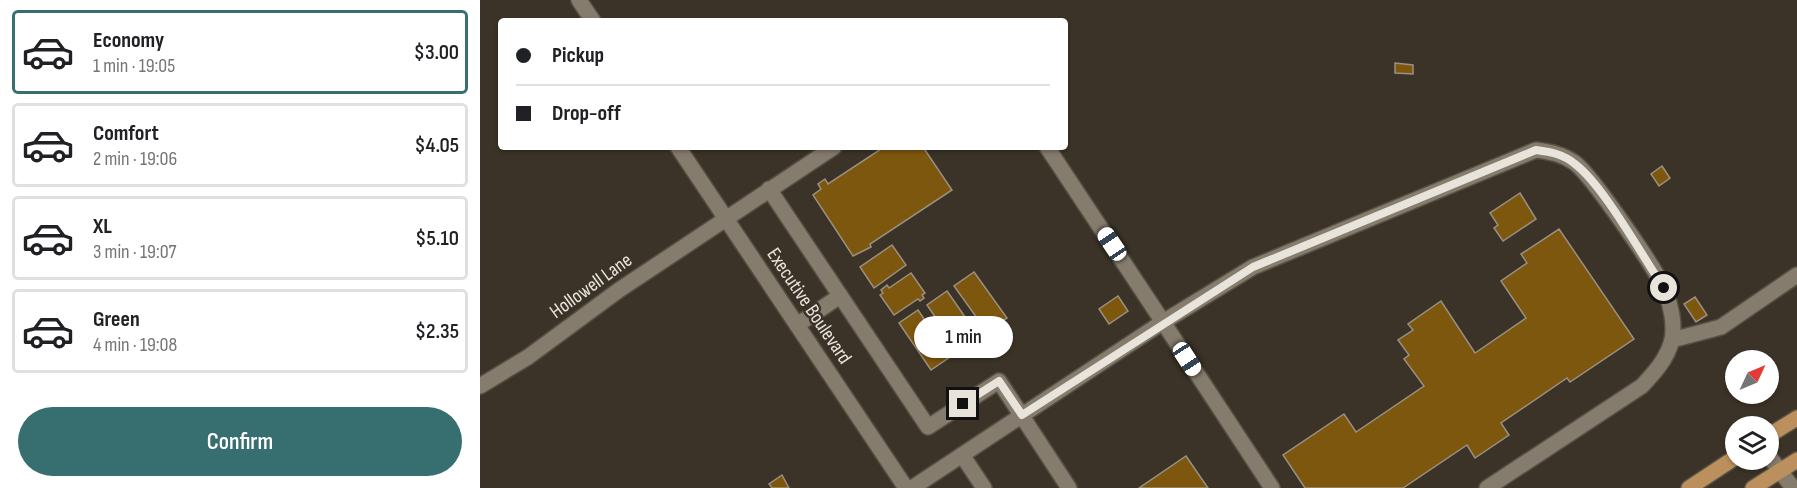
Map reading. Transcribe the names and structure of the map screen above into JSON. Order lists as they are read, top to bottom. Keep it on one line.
{"streets":{"street":["Hollowell Lane","Executive Boulevard"]},"crossings":[["Hollowell Lane","Executive Boulevard"]],"north":"top right","page":{"list":[{"name":"Economy","note":"1 min · 19:05","value":"$3.00"},{"name":"Comfort","note":"2 min · 19:06","value":"$4.05"},{"name":"XL","note":"3 min · 19:07","value":"$5.10"},{"name":"Green","note":"4 min · 19:08","value":"$2.35"}],"banner":["Pickup","Drop-off"],"bubble":"1 min","buttons":"Confirm"}}
